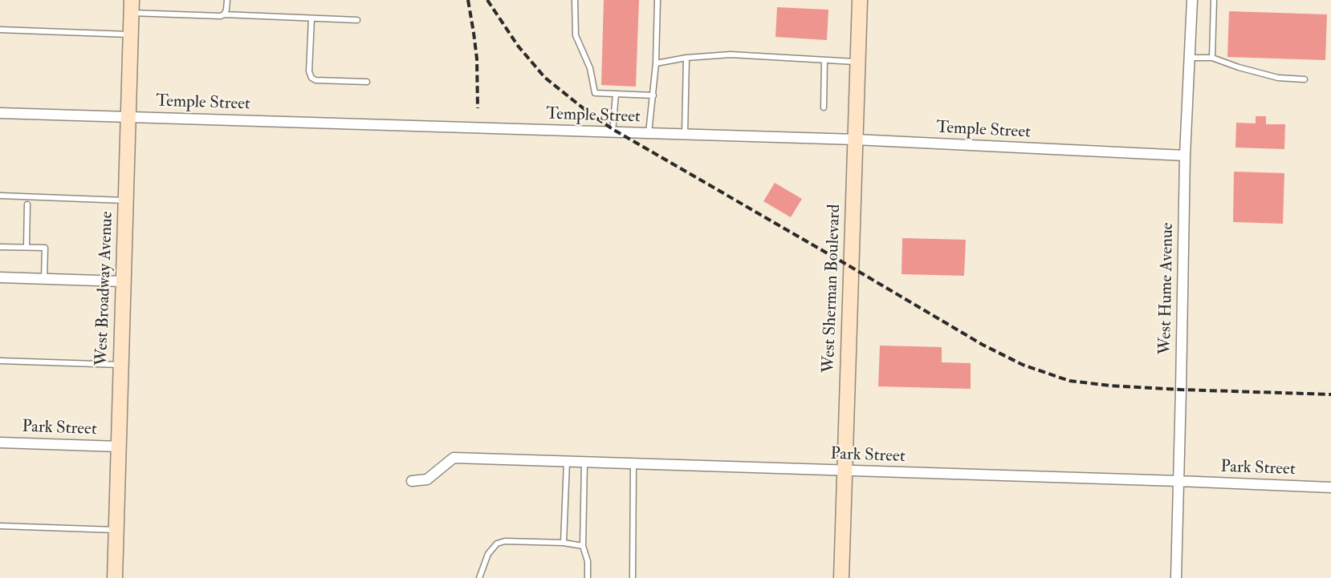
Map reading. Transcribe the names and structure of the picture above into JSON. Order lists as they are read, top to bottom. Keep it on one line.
{"streets":{"main road":["West Broadway Avenue","West Sherman Boulevard"],"street":["Temple Street","West Hume Avenue","Park Street"]},"crossings":[["Temple Street","West Broadway Avenue"],["Temple Street","West Sherman Boulevard"],["Temple Street","West Hume Avenue"],["West Broadway Avenue","Park Street"],["West Sherman Boulevard","Park Street"],["West Hume Avenue","Park Street"]]}
